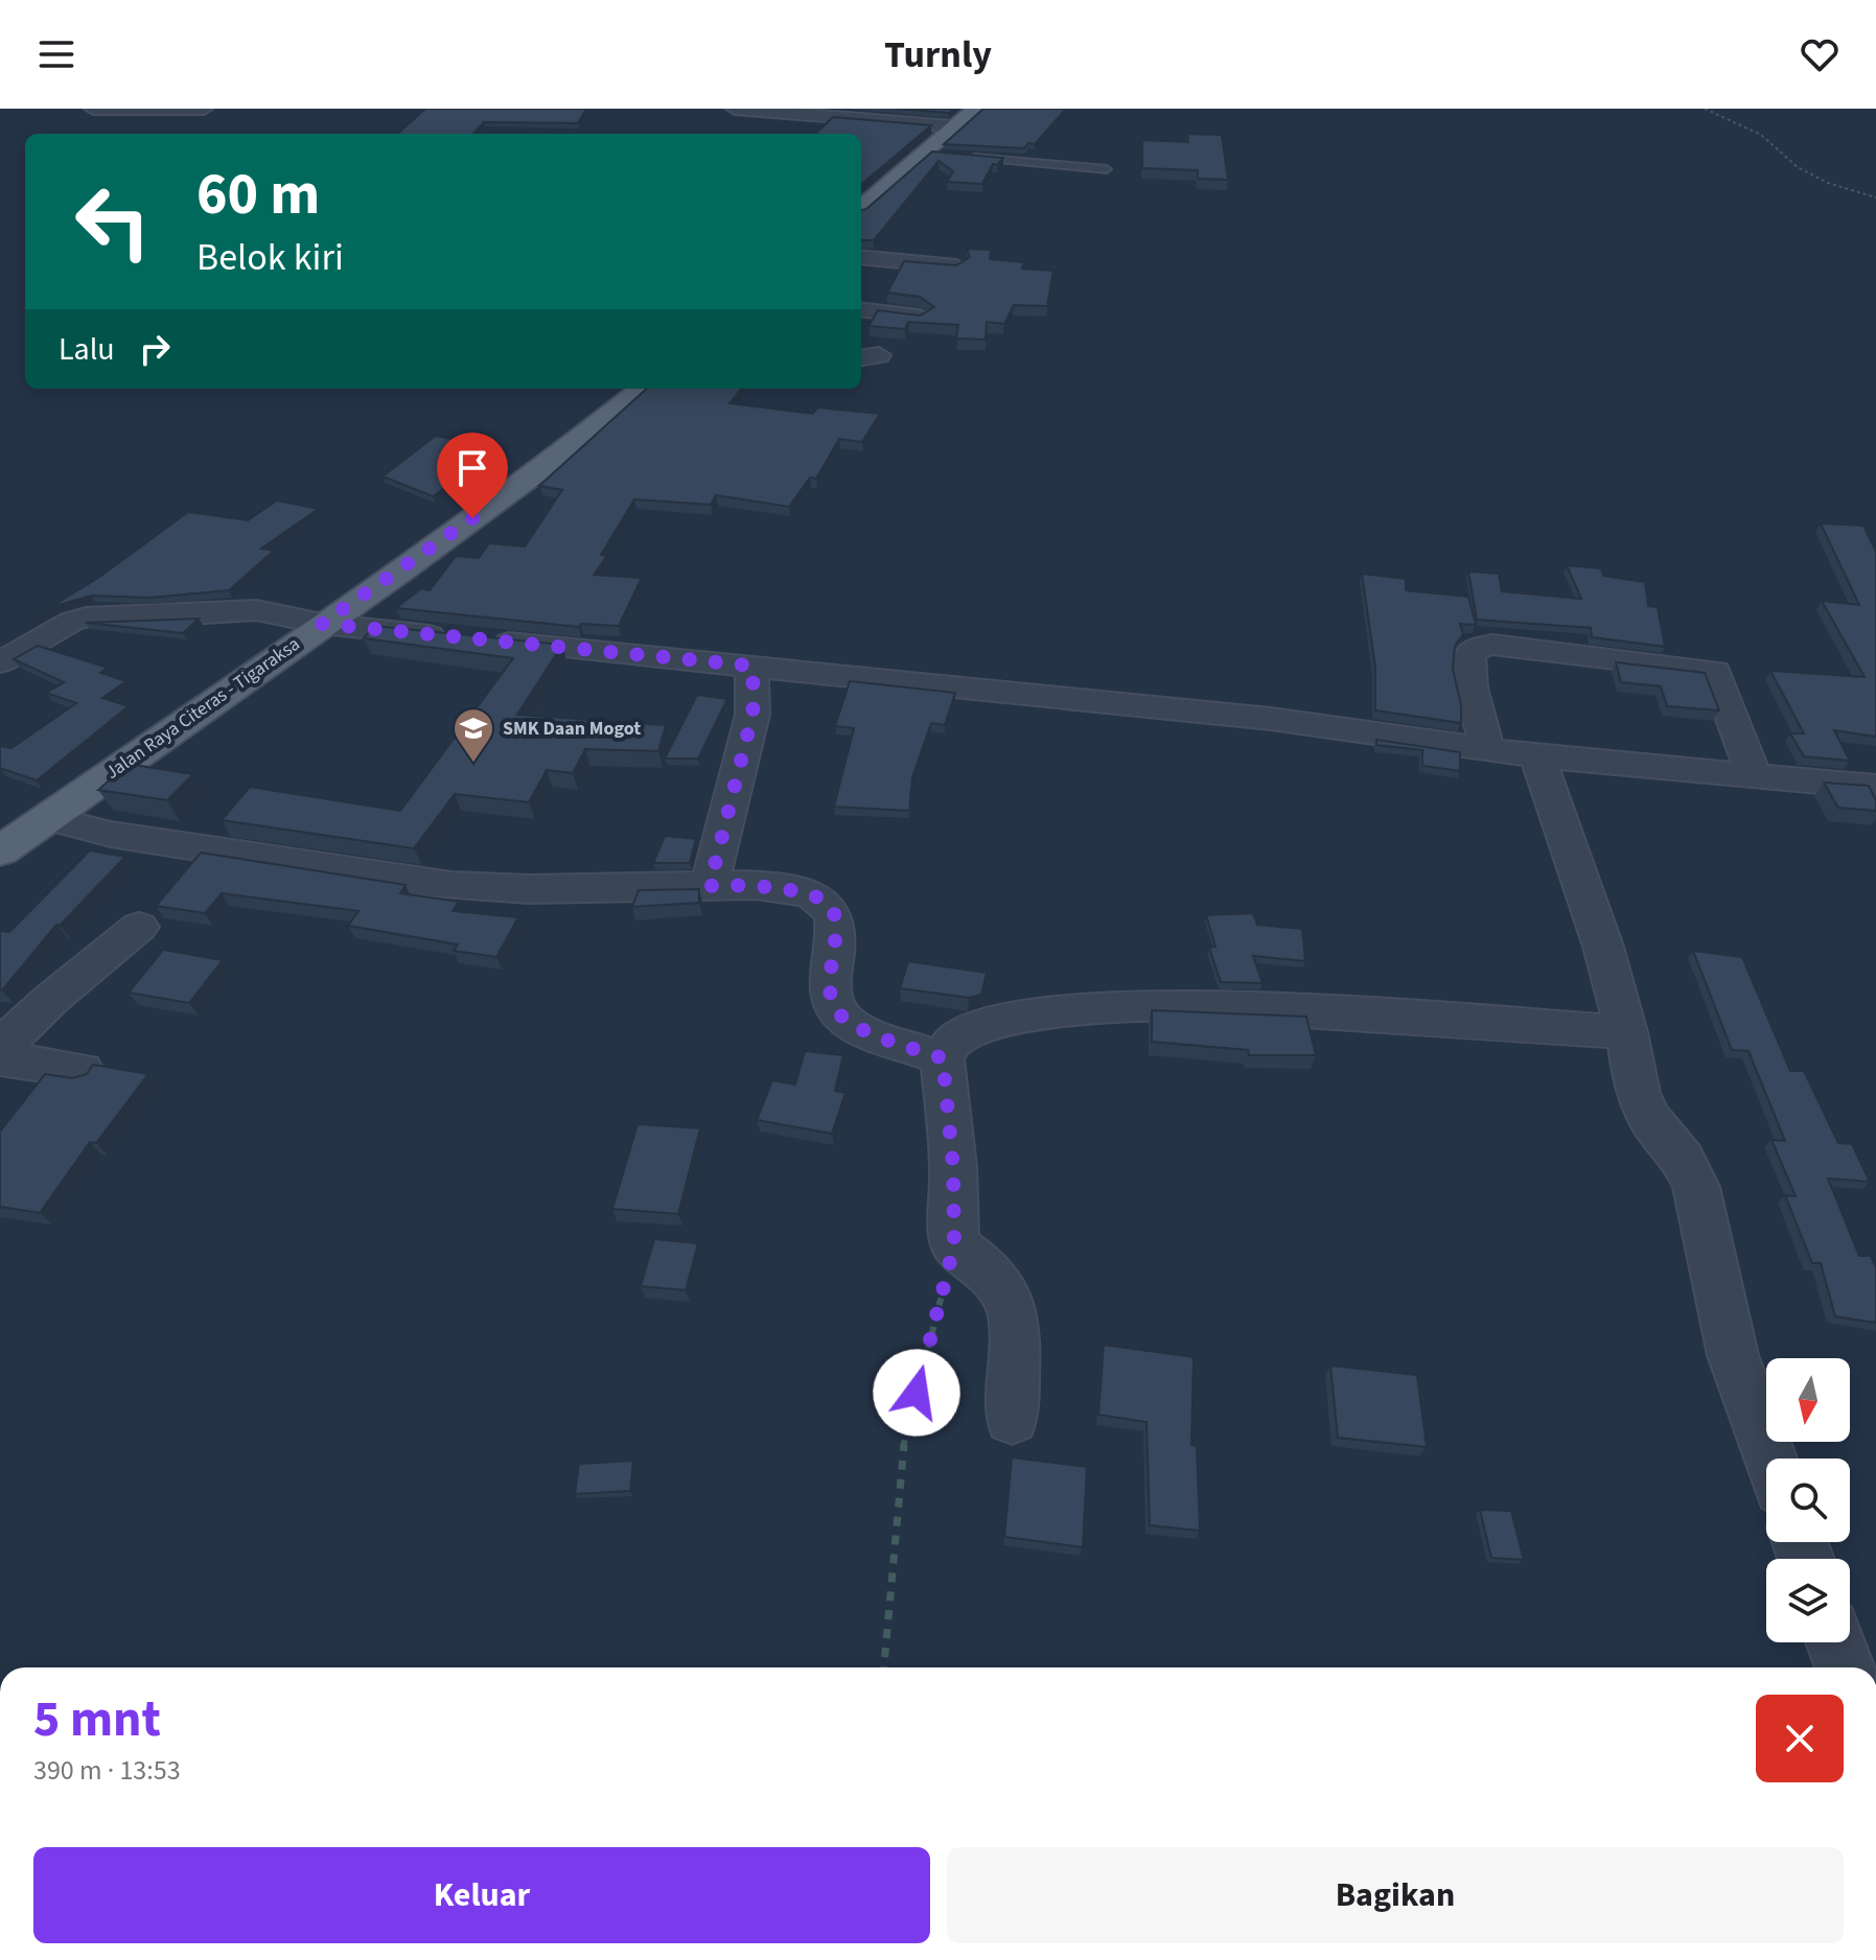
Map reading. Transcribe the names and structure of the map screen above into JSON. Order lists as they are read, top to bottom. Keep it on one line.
{"streets":{"main road":["Jalan Raya Citeras - Tigaraksa"]},"places":{"school or university":["SMK Daan Mogot"]},"north":"bottom","page":{"header":"Turnly","turn":["60 m","Belok kiri"],"then":"Lalu","heading":["5 mnt","390 m · 13:53"],"buttons":["Keluar","Bagikan"]}}
